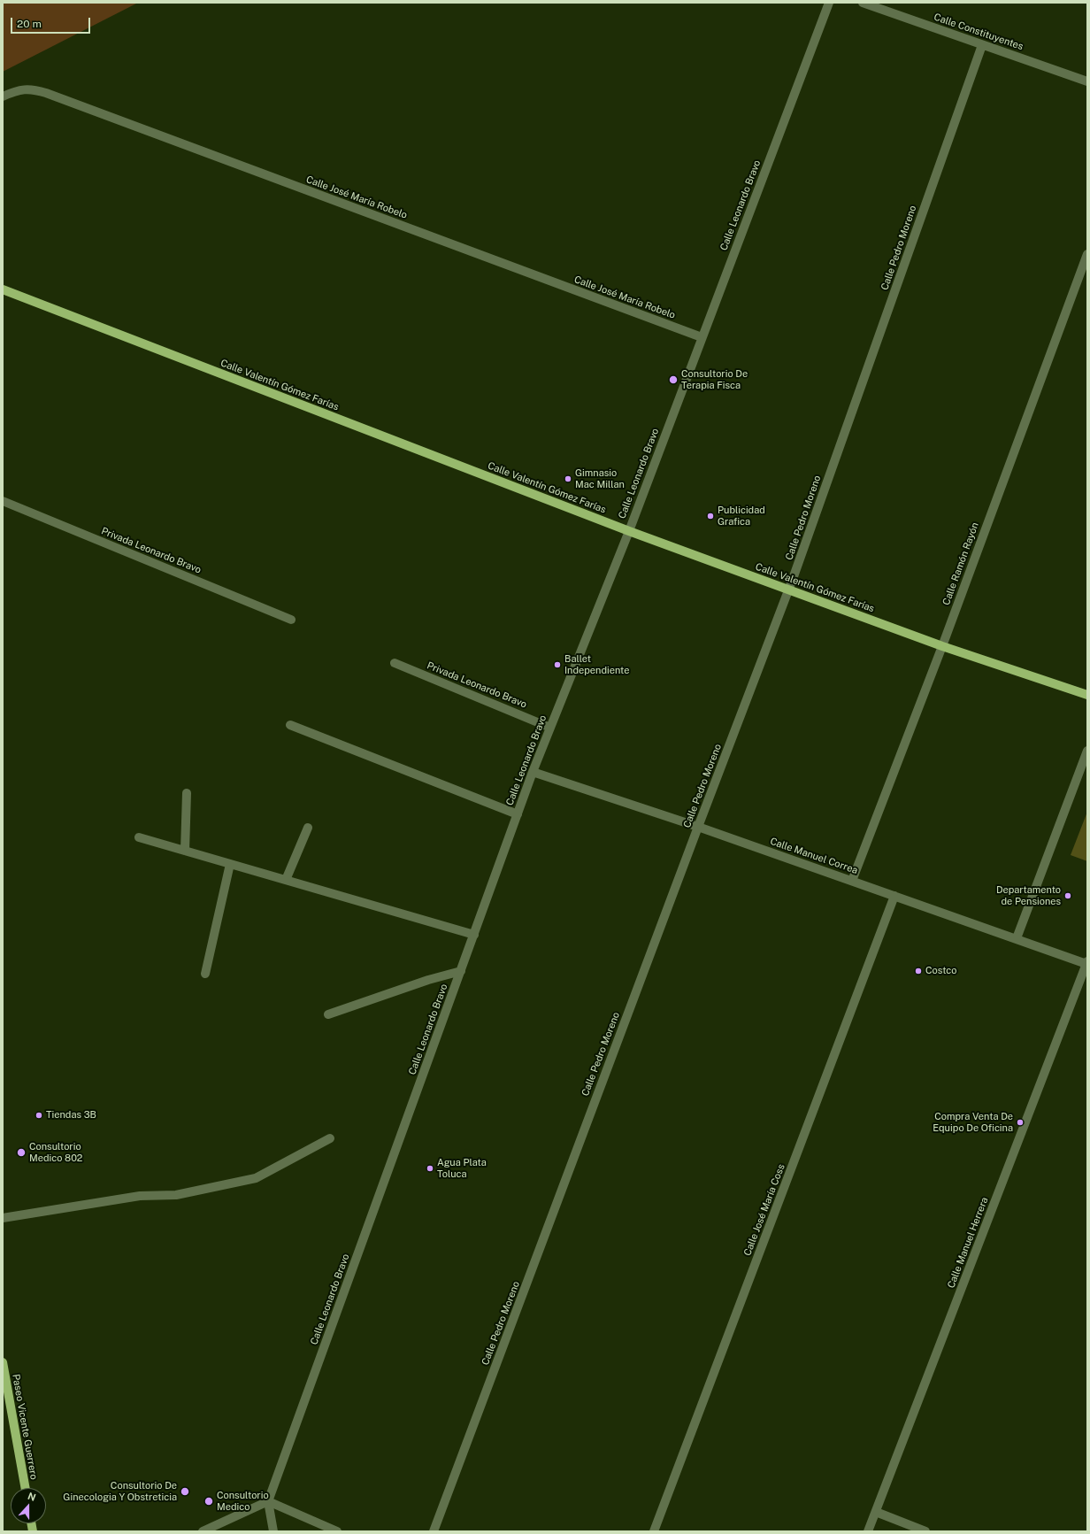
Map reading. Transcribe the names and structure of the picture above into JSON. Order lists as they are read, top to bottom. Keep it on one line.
{"streets":{"main road":["Calle Valentín Gómez Farías","Paseo Vicente Guerrero"],"street":["Calle Constituyentes","Calle José María Robelo","Calle Leonardo Bravo","Calle Pedro Moreno","Privada Leonardo Bravo","Calle Ramón Rayón","Calle Manuel Correa","Calle José María Coss","Calle Manuel Herrera"]},"crossings":[["Calle Constituyentes","Calle Pedro Moreno"],["Calle José María Robelo","Calle Leonardo Bravo"],["Calle Leonardo Bravo","Calle Valentín Gómez Farías"],["Calle Leonardo Bravo","Privada Leonardo Bravo"],["Calle Leonardo Bravo","Calle Manuel Correa"],["Calle Pedro Moreno","Calle Valentín Gómez Farías"],["Calle Pedro Moreno","Calle Manuel Correa"],["Calle Valentín Gómez Farías","Calle Ramón Rayón"],["Calle Ramón Rayón","Calle Manuel Correa"],["Calle Manuel Correa","Calle José María Coss"],["Calle Manuel Correa","Calle Manuel Herrera"]],"places":["Consultorio De Terapia Fisca","Gimnasio Mac Millan","Publicidad Grafica","Ballet Independiente","Departamento de Pensiones","Costco","Tiendas 3B","Compra Venta De Equipo De Oficina","Consultorio Medico 802","Agua Plata Toluca","Consultorio De Ginecologia Y Obstreticia","Consultorio Medico"],"scale_bar":"20 m","north":"top"}
